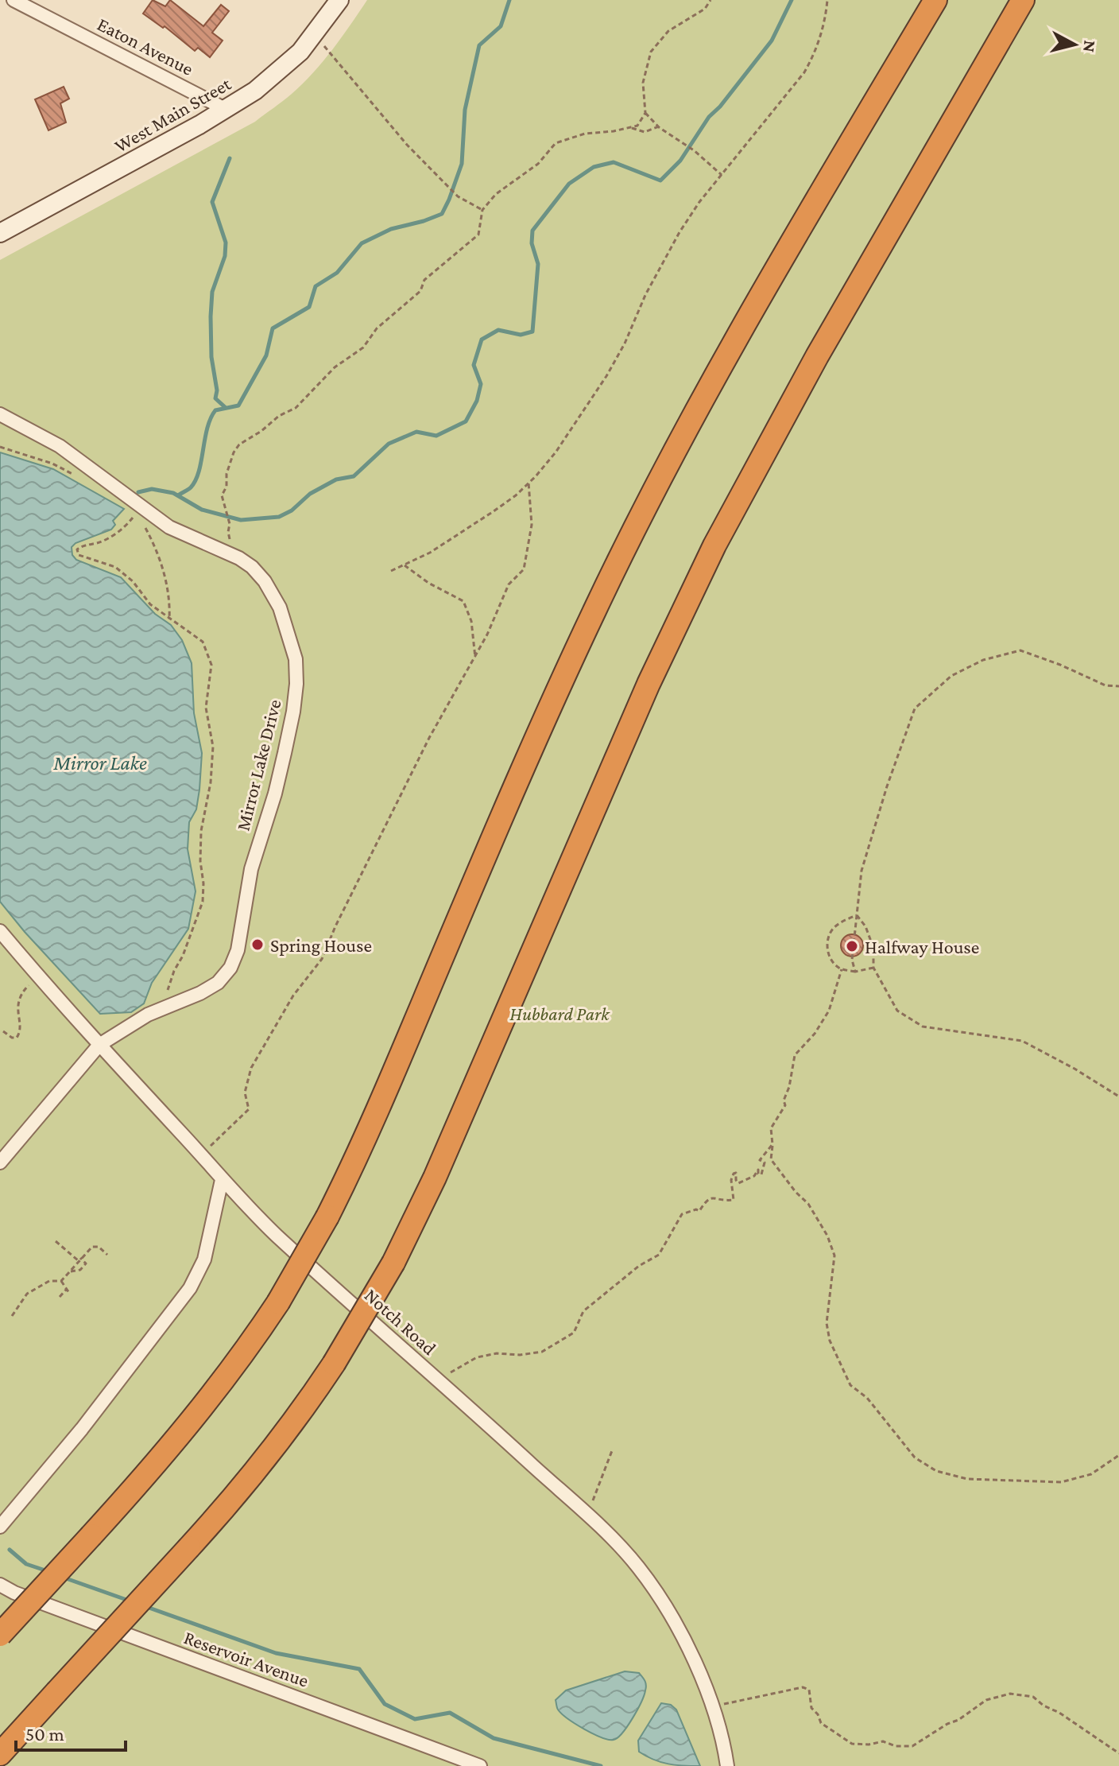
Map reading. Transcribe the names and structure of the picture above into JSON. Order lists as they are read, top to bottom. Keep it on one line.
{"streets":{"main road":["West Main Street"],"street":["Eaton Avenue","Mirror Lake Drive","Notch Road","Reservoir Avenue"]},"crossings":[["Eaton Avenue","West Main Street"],["Mirror Lake Drive","Notch Road"]],"water":["Mirror Lake"],"parks":["Hubbard Park"],"places":["Spring House","Halfway House"],"scale_bar":"50 m","north":"right"}
